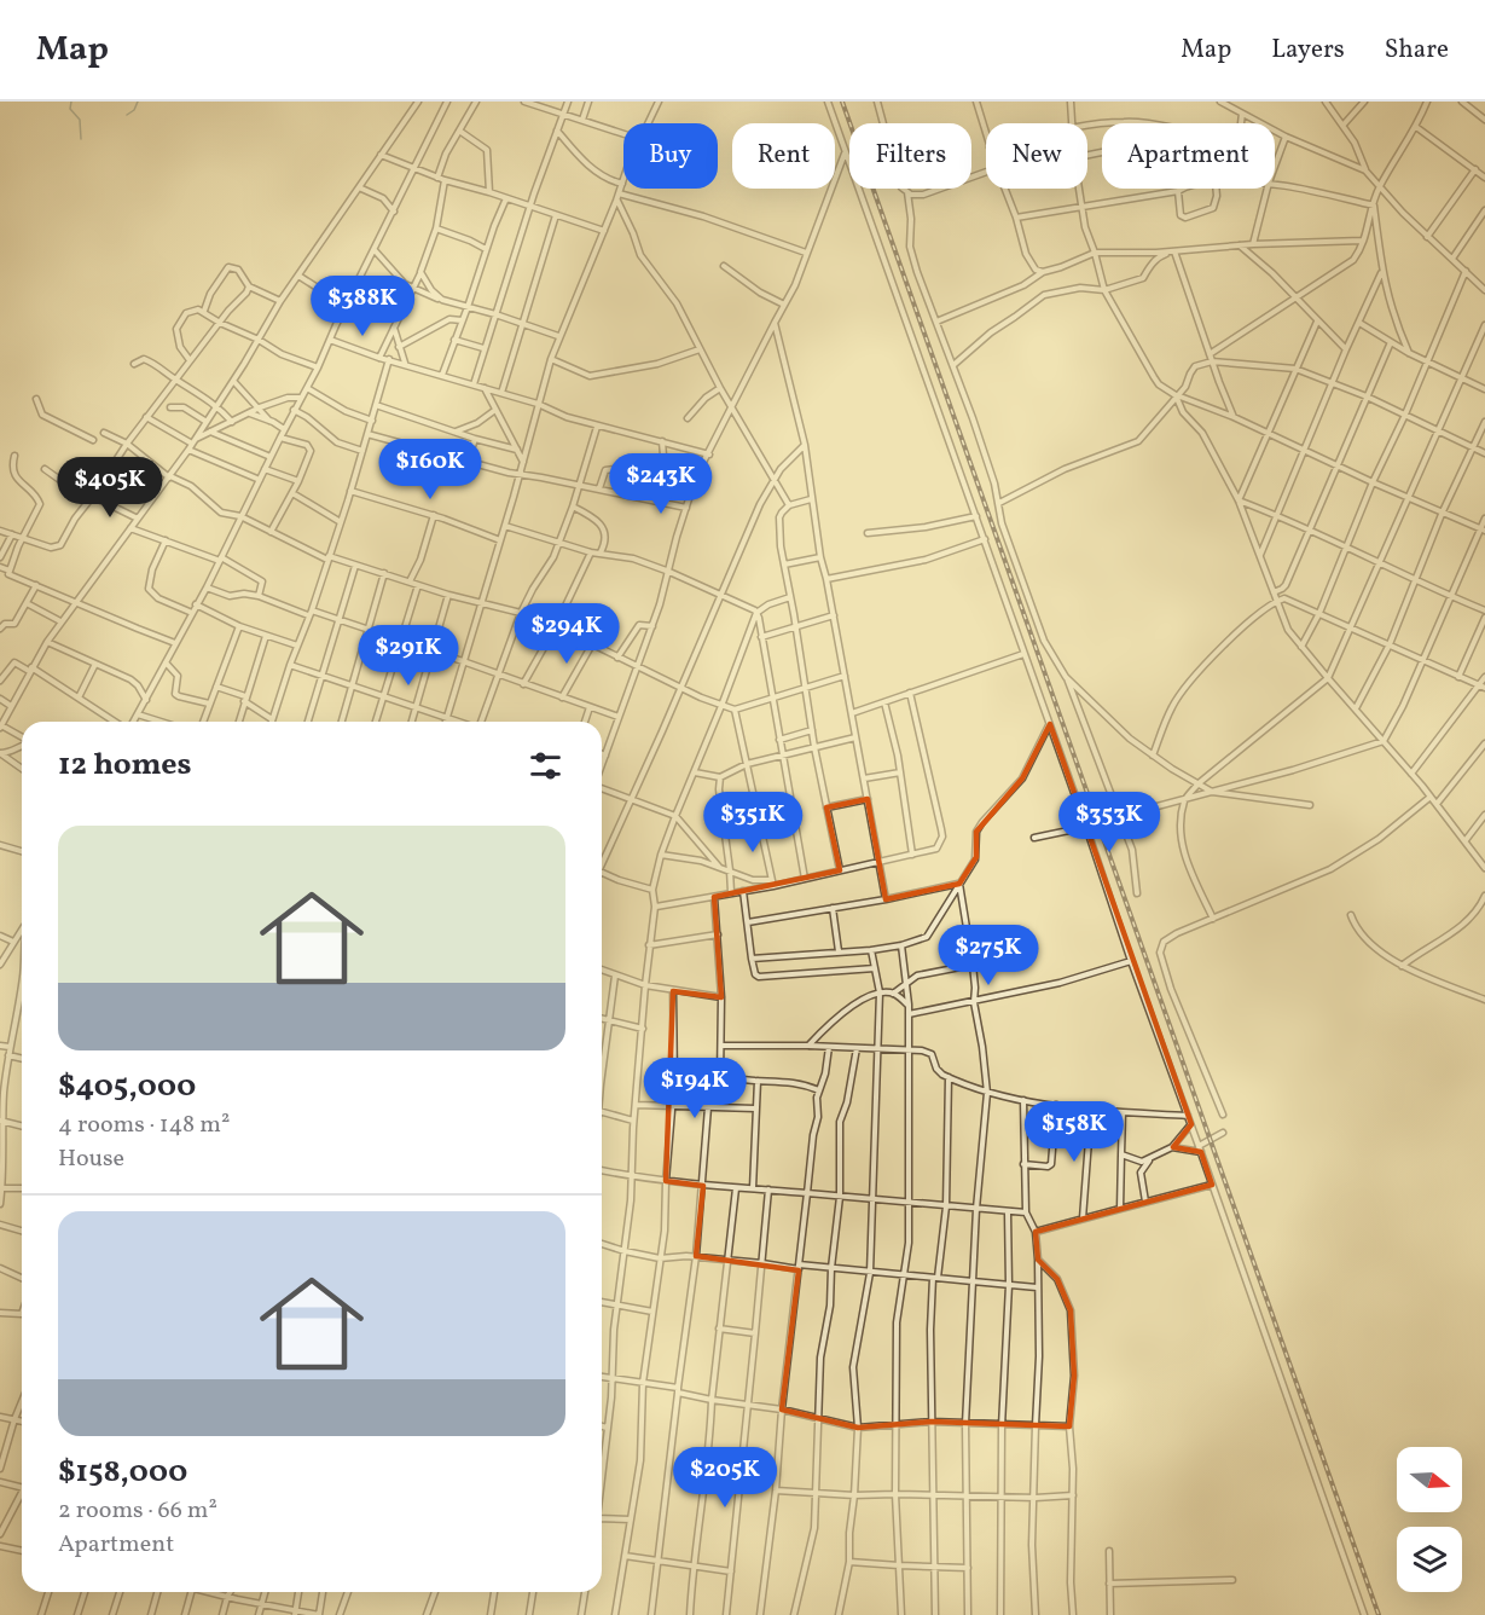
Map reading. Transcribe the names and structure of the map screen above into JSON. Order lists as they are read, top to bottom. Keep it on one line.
{"north":"right","page":{"header":"Map","nav":["Map","Layers","Share"],"chip":["Buy","Rent","Filters","New","Apartment"],"price":["$388K","$160K","$243K","$405K","$294K","$291K","$351K","$353K","$275K","$194K","$158K","$205K"],"heading":"12 homes","list":[{"name":"$405,000","note":"4 rooms · 148 m² · House"},{"name":"$158,000","note":"2 rooms · 66 m² · Apartment"}]}}
